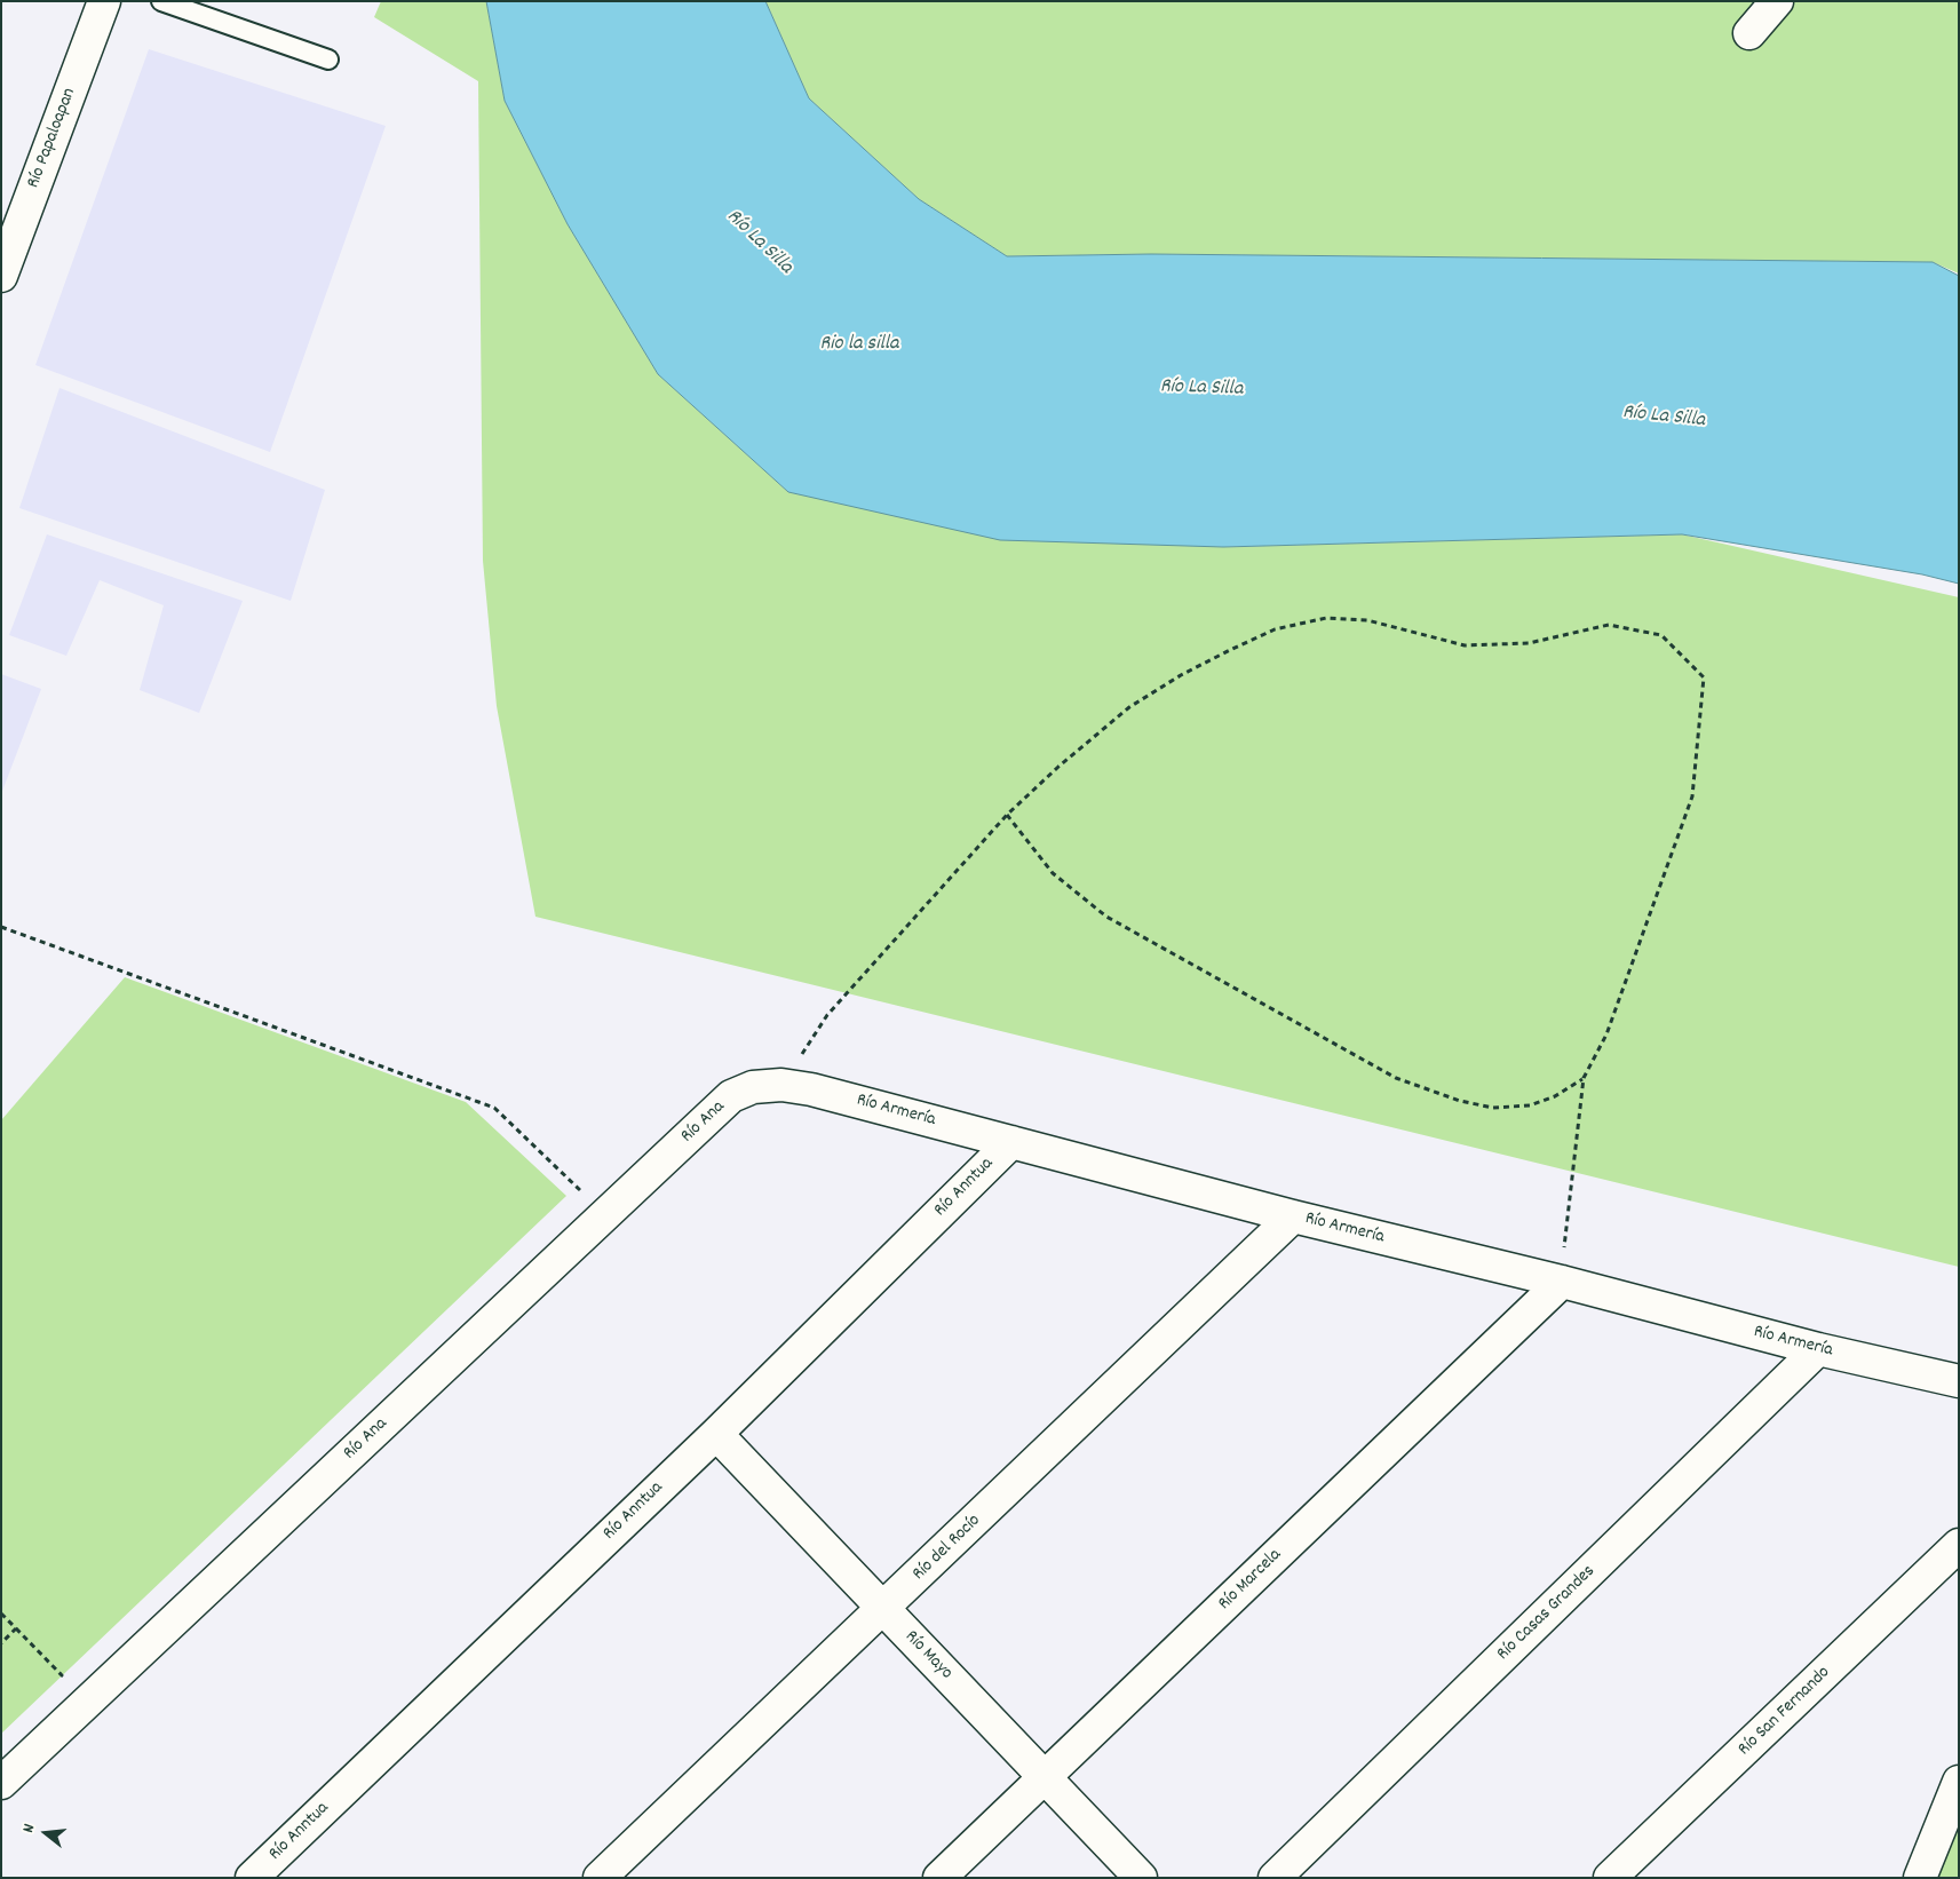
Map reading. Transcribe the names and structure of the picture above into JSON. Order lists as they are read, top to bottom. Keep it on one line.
{"streets":{"street":["Río Papaloapan","Río Armería","Río Ana","Río Anntua","Río del Rocío","Río Marcela","Río Casas Grandes","Río Mayo","Río San Fernando"]},"crossings":[["Río Armería","Río Ana"],["Río Armería","Río Anntua"],["Río Armería","Río del Rocío"],["Río Armería","Río Marcela"],["Río Armería","Río Casas Grandes"],["Río Anntua","Río Mayo"],["Río del Rocío","Río Mayo"],["Río Marcela","Río Mayo"]],"water":["Río La Silla","Rio la silla"],"north":"left"}
